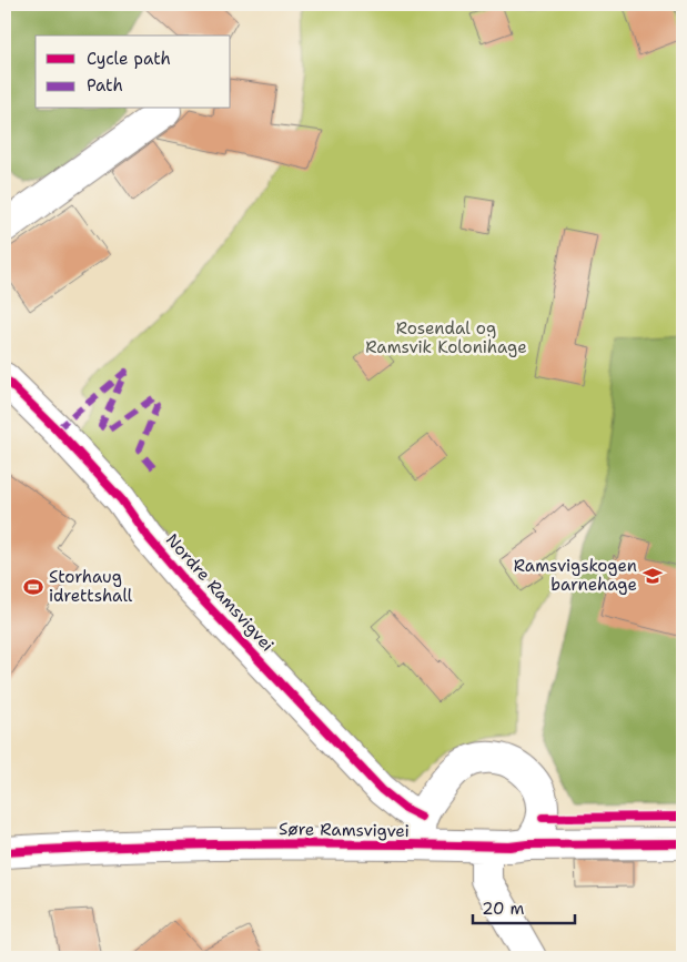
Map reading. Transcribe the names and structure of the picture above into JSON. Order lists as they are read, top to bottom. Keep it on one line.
{"streets":{"street":["Nordre Ramsvigvei","Søre Ramsvigvei"]},"crossings":[["Nordre Ramsvigvei","Søre Ramsvigvei"]],"parks":["Rosendal og Ramsvik Kolonihage"],"places":{"school or university":["Ramsvigskogen barnehage"],"sports":["Storhaug idrettshall"]},"legend":["Cycle path","Path"],"scale_bar":"20 m"}
